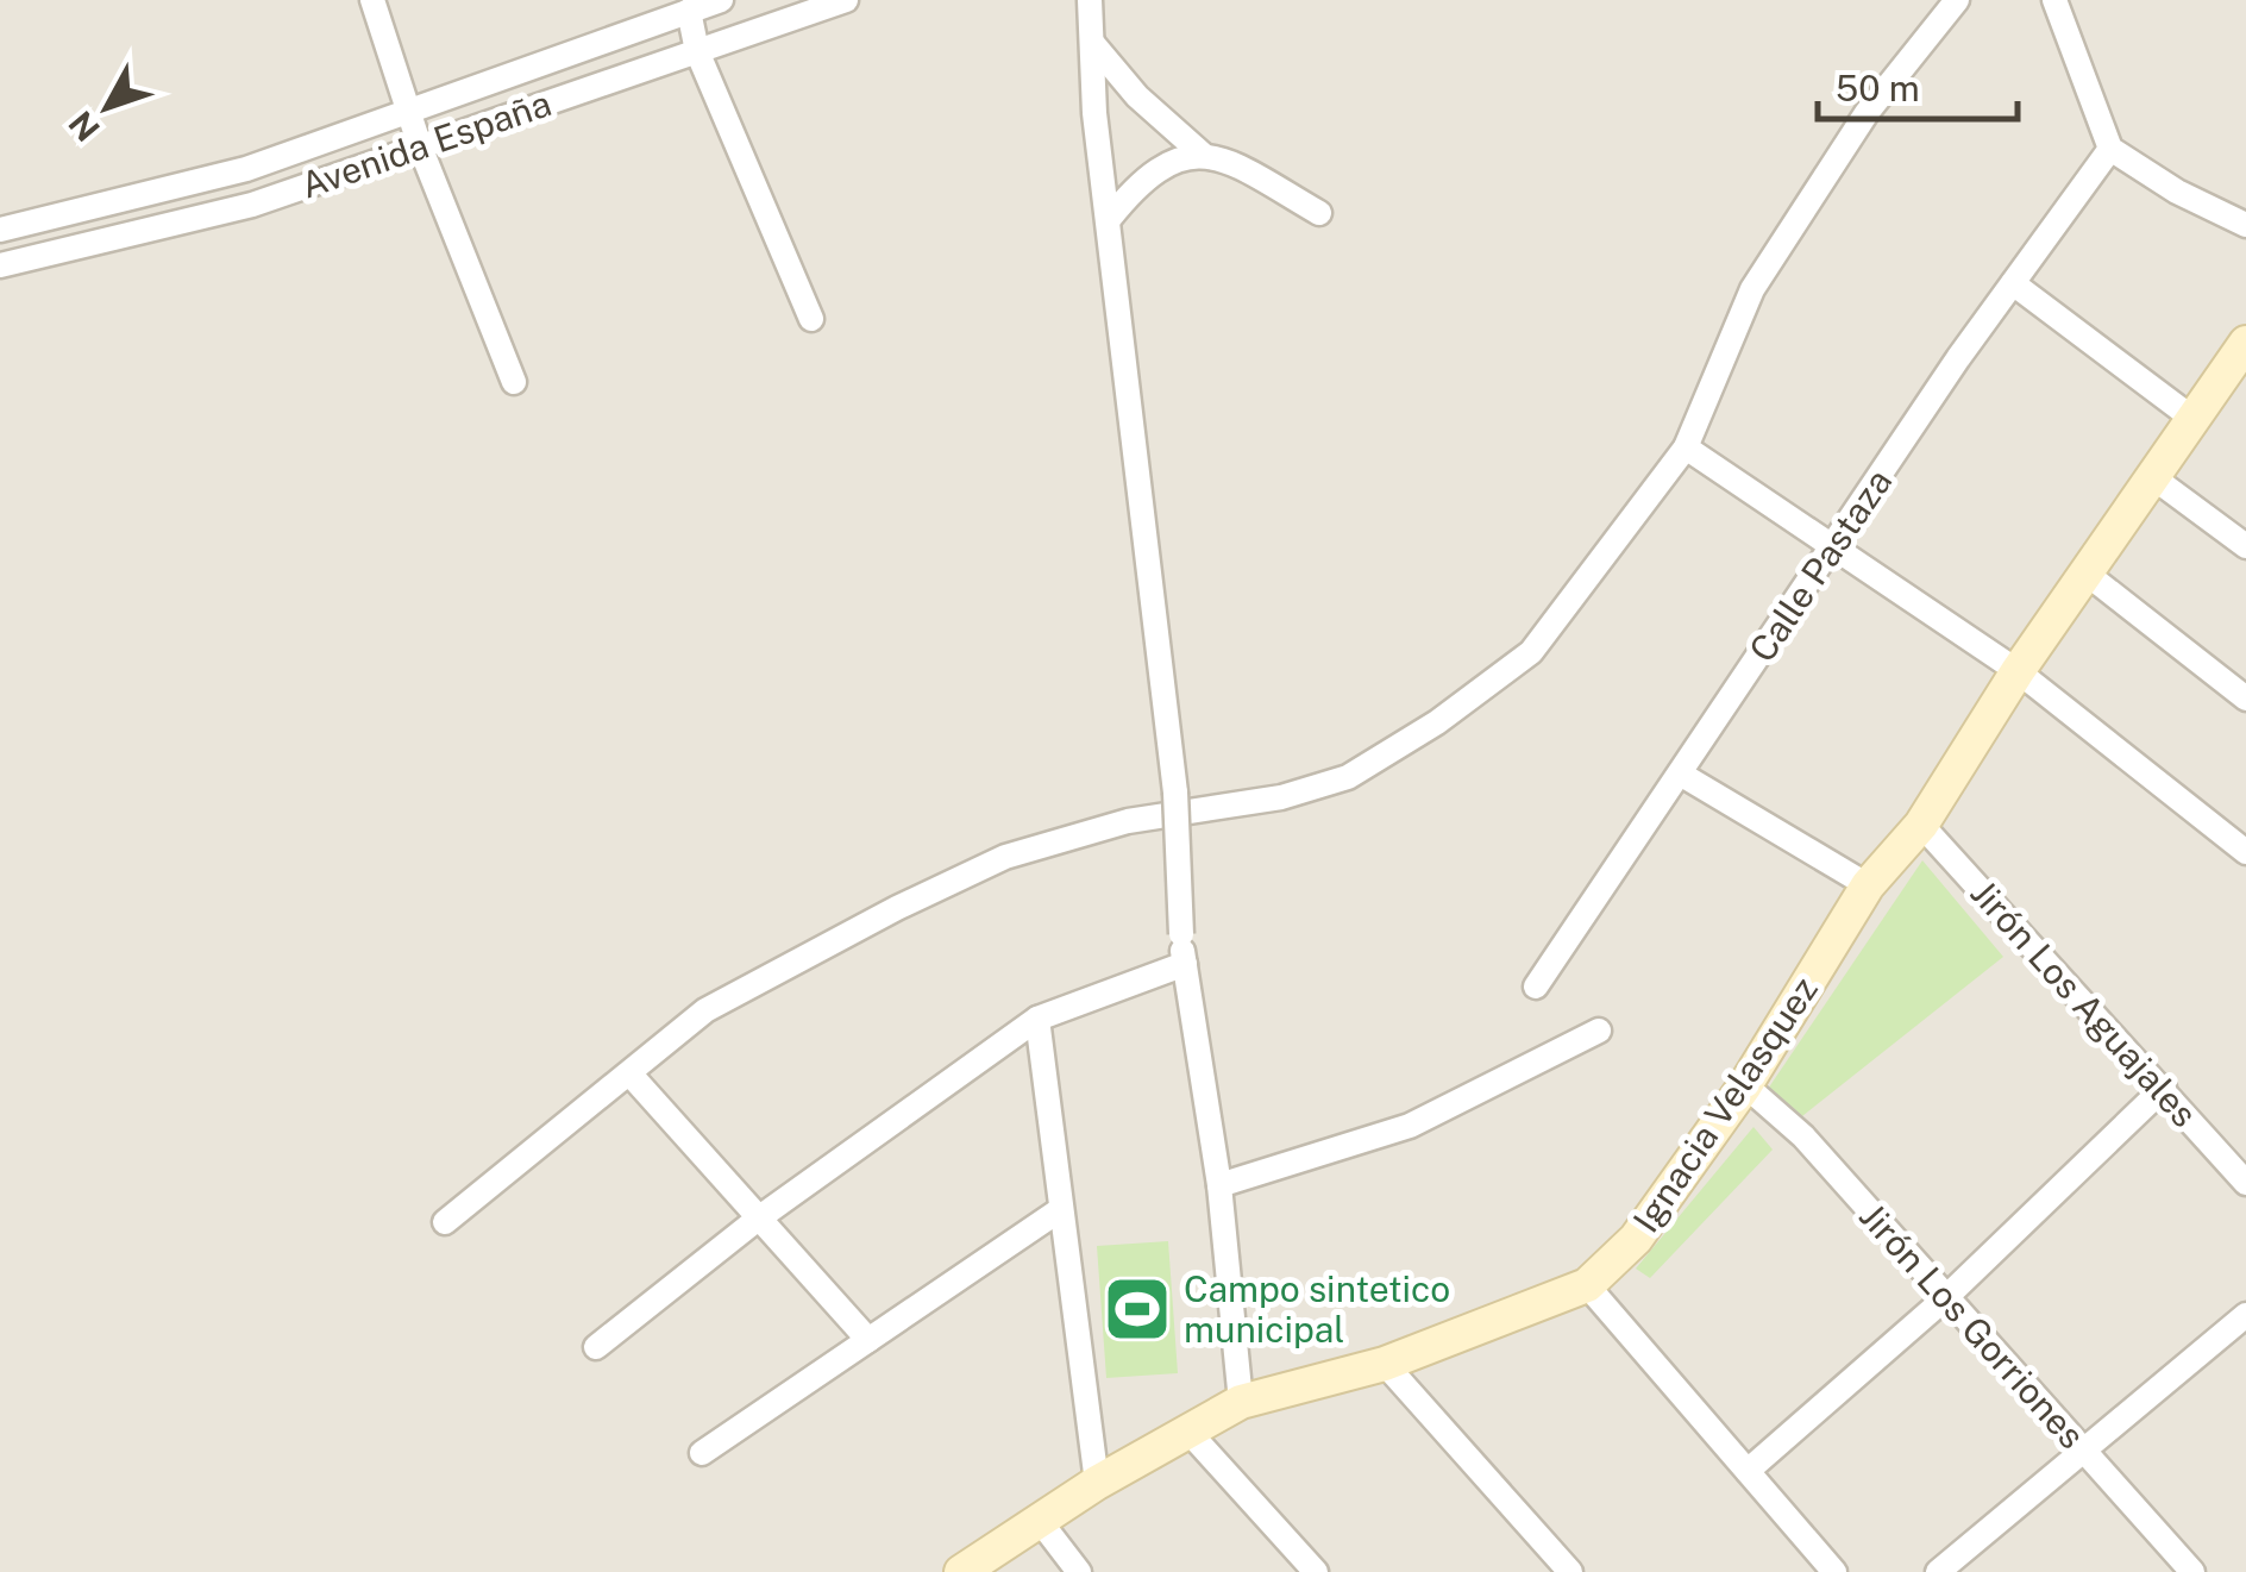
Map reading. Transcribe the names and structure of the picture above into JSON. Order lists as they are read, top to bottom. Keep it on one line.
{"streets":{"main road":["Ignacia Velasquez"],"street":["Avenida España","Calle Pastaza","Jirón Los Aguajales","Jirón Los Gorriones"]},"crossings":[["Jirón Los Aguajales","Ignacia Velasquez"],["Ignacia Velasquez","Jirón Los Gorriones"]],"places":{"sports":["Campo sintetico municipal"]},"scale_bar":"50 m","north":"bottom left"}
